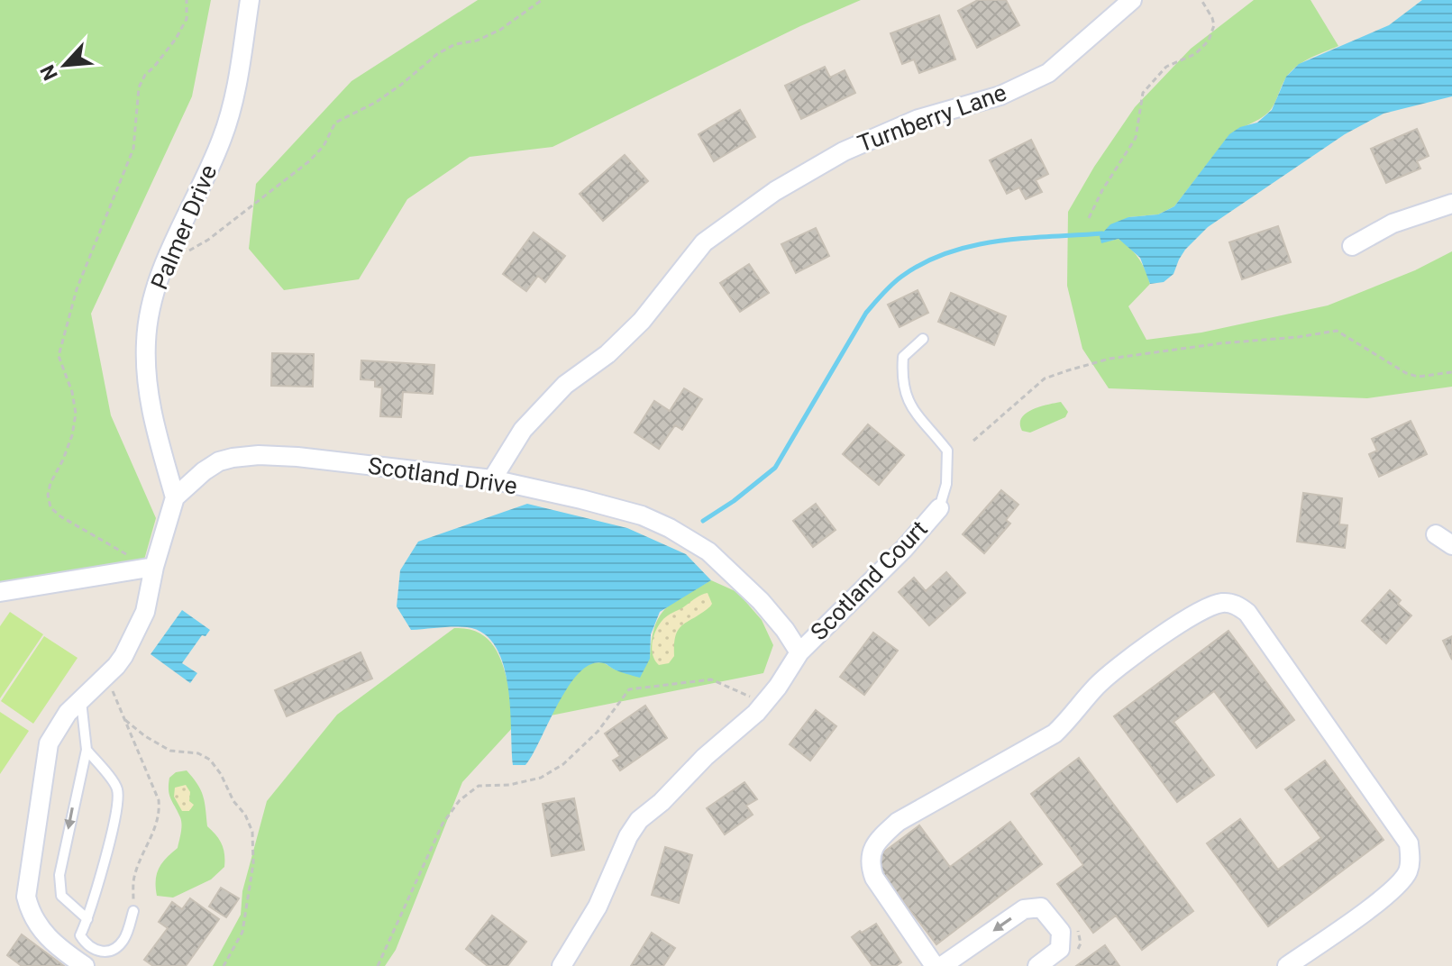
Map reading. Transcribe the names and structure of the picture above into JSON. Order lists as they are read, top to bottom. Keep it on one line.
{"streets":{"street":["Turnberry Lane","Palmer Drive","Scotland Drive","Scotland Court"]},"crossings":[["Turnberry Lane","Scotland Drive"],["Palmer Drive","Scotland Drive"],["Scotland Drive","Scotland Court"]],"north":"bottom left"}
